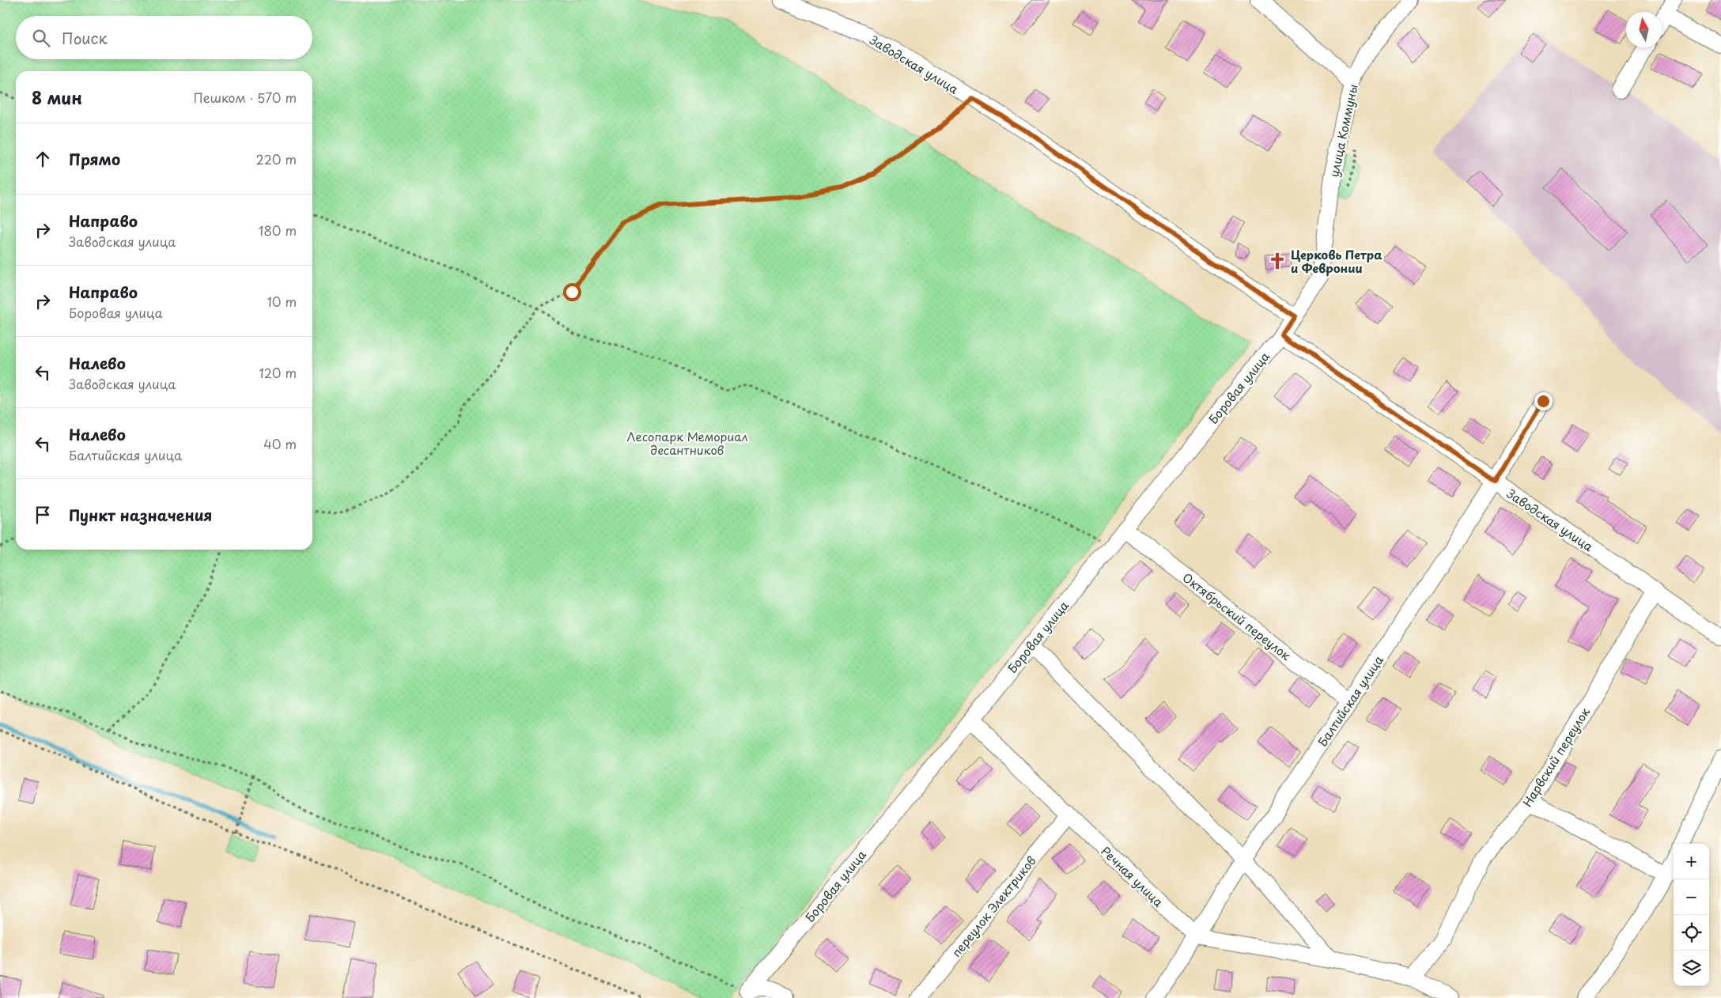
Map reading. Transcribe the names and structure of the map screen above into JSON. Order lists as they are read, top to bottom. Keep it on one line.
{"streets":{"street":["Заводская улица","улица Коммуны","Боровая улица","Октябрьский переулок","Балтийская улица","Нарвский переулок","Речная улица","переулок Электриков"]},"crossings":[["Заводская улица","Боровая улица"],["Заводская улица","Балтийская улица"],["Заводская улица","Нарвский переулок"],["улица Коммуны","Боровая улица"],["Боровая улица","Октябрьский переулок"],["Боровая улица","Речная улица"],["Октябрьский переулок","Балтийская улица"],["Балтийская улица","Речная улица"],["Речная улица","переулок Электриков"]],"parks":["Лесопарк Мемориал десантников"],"places":{"church":["Церковь Петра и Февронии"]},"north":"top","page":{"search":"Поиск","heading":["8 мин","Пешком · 570 m"],"list":[["Прямо","220 m"],["Направо","Заводская улица","180 m"],["Направо","Боровая улица","10 m"],["Налево","Заводская улица","120 m"],["Налево","Балтийская улица","40 m"],"Пункт назначения"],"map_buttons":["+","−"]}}
